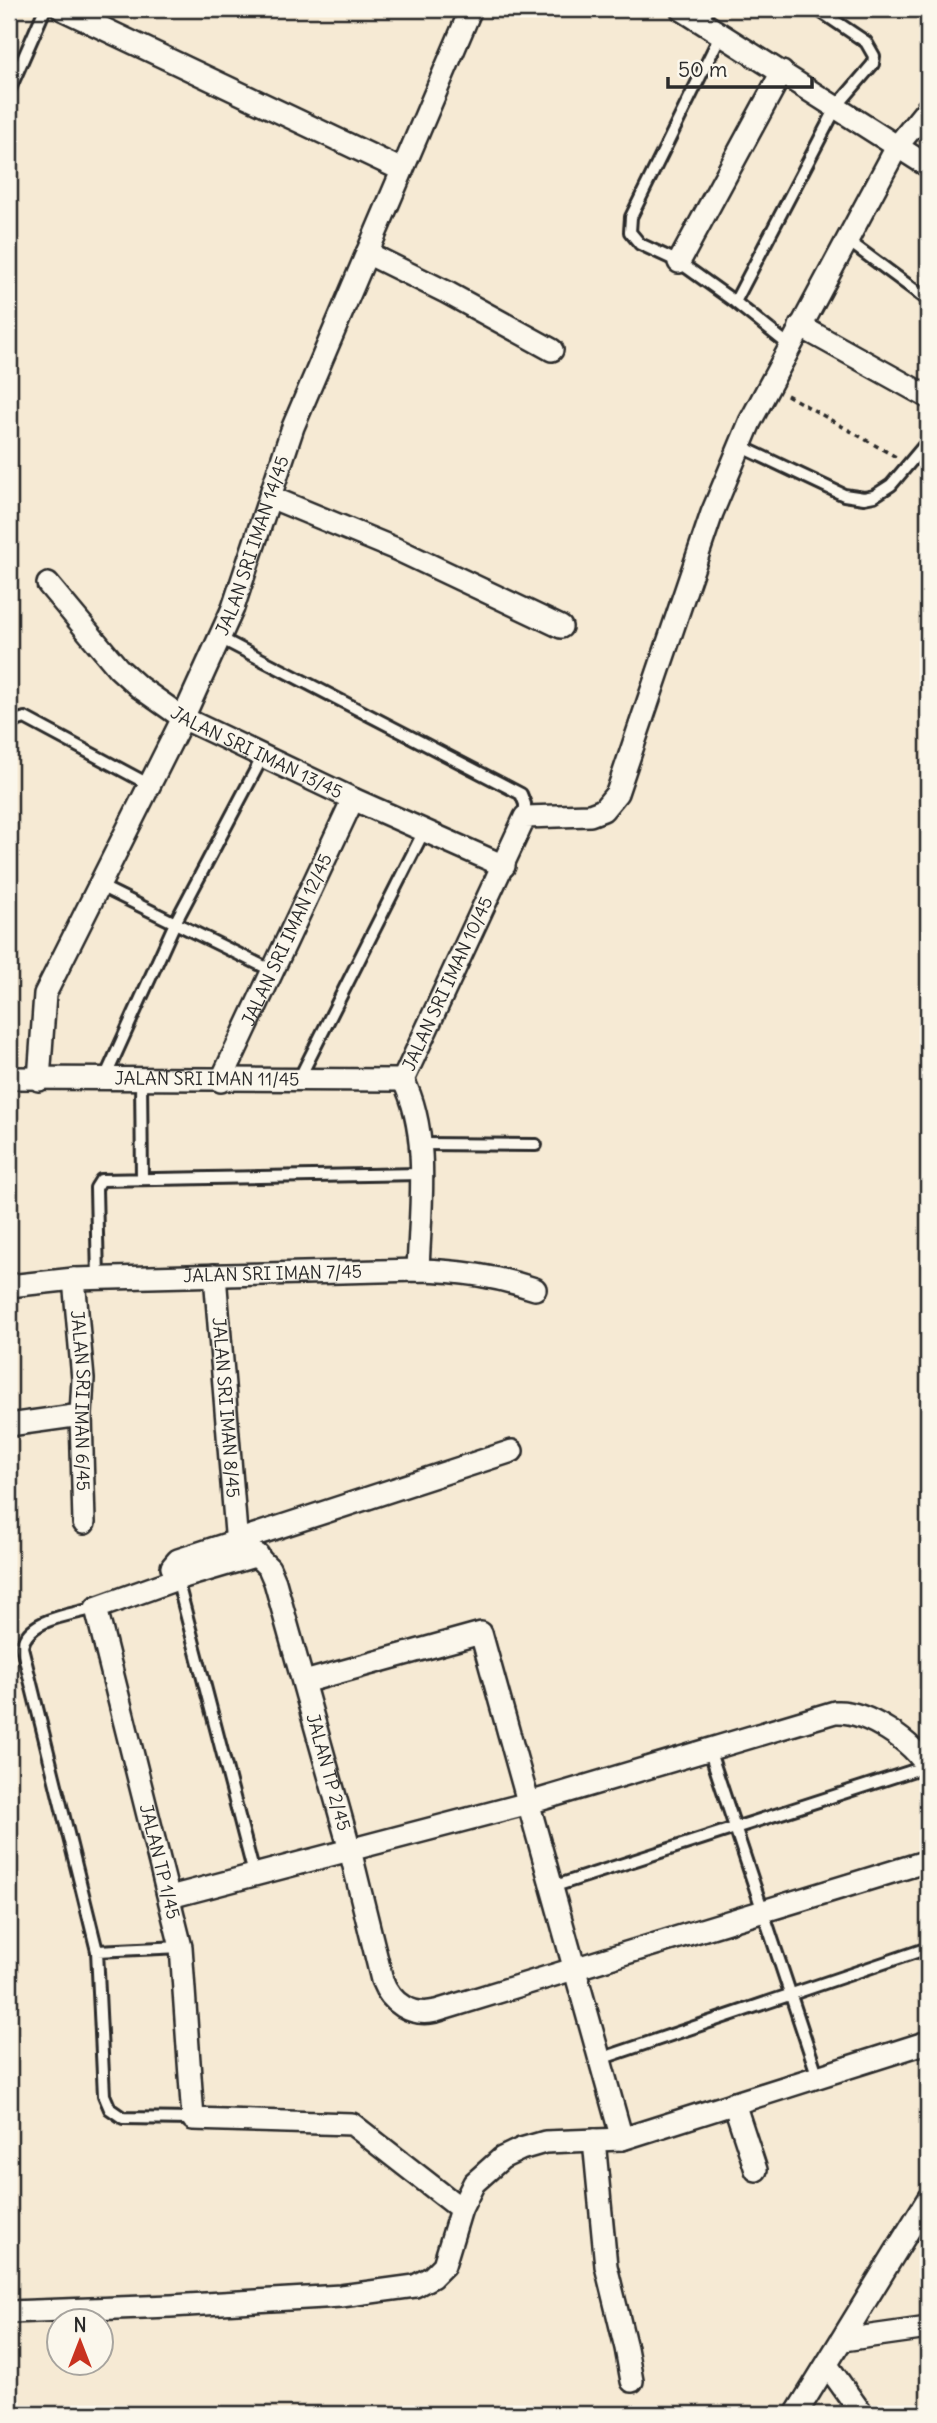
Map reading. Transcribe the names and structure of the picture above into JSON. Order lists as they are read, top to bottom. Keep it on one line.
{"streets":{"street":["JALAN SRI IMAN 14/45","JALAN SRI IMAN 13/45","JALAN SRI IMAN 12/45","JALAN SRI IMAN 10/45","JALAN SRI IMAN 11/45","JALAN SRI IMAN 7/45","JALAN SRI IMAN 6/45","JALAN SRI IMAN 8/45","JALAN TP 2/45","JALAN TP 1/45"]},"crossings":[["JALAN SRI IMAN 14/45","JALAN SRI IMAN 13/45"],["JALAN SRI IMAN 14/45","JALAN SRI IMAN 11/45"],["JALAN SRI IMAN 13/45","JALAN SRI IMAN 12/45"],["JALAN SRI IMAN 13/45","JALAN SRI IMAN 10/45"],["JALAN SRI IMAN 12/45","JALAN SRI IMAN 11/45"],["JALAN SRI IMAN 10/45","JALAN SRI IMAN 11/45"],["JALAN SRI IMAN 10/45","JALAN SRI IMAN 7/45"],["JALAN SRI IMAN 7/45","JALAN SRI IMAN 6/45"],["JALAN SRI IMAN 7/45","JALAN SRI IMAN 8/45"],["JALAN SRI IMAN 8/45","JALAN TP 2/45"]],"scale_bar":"50 m","north":"top"}
